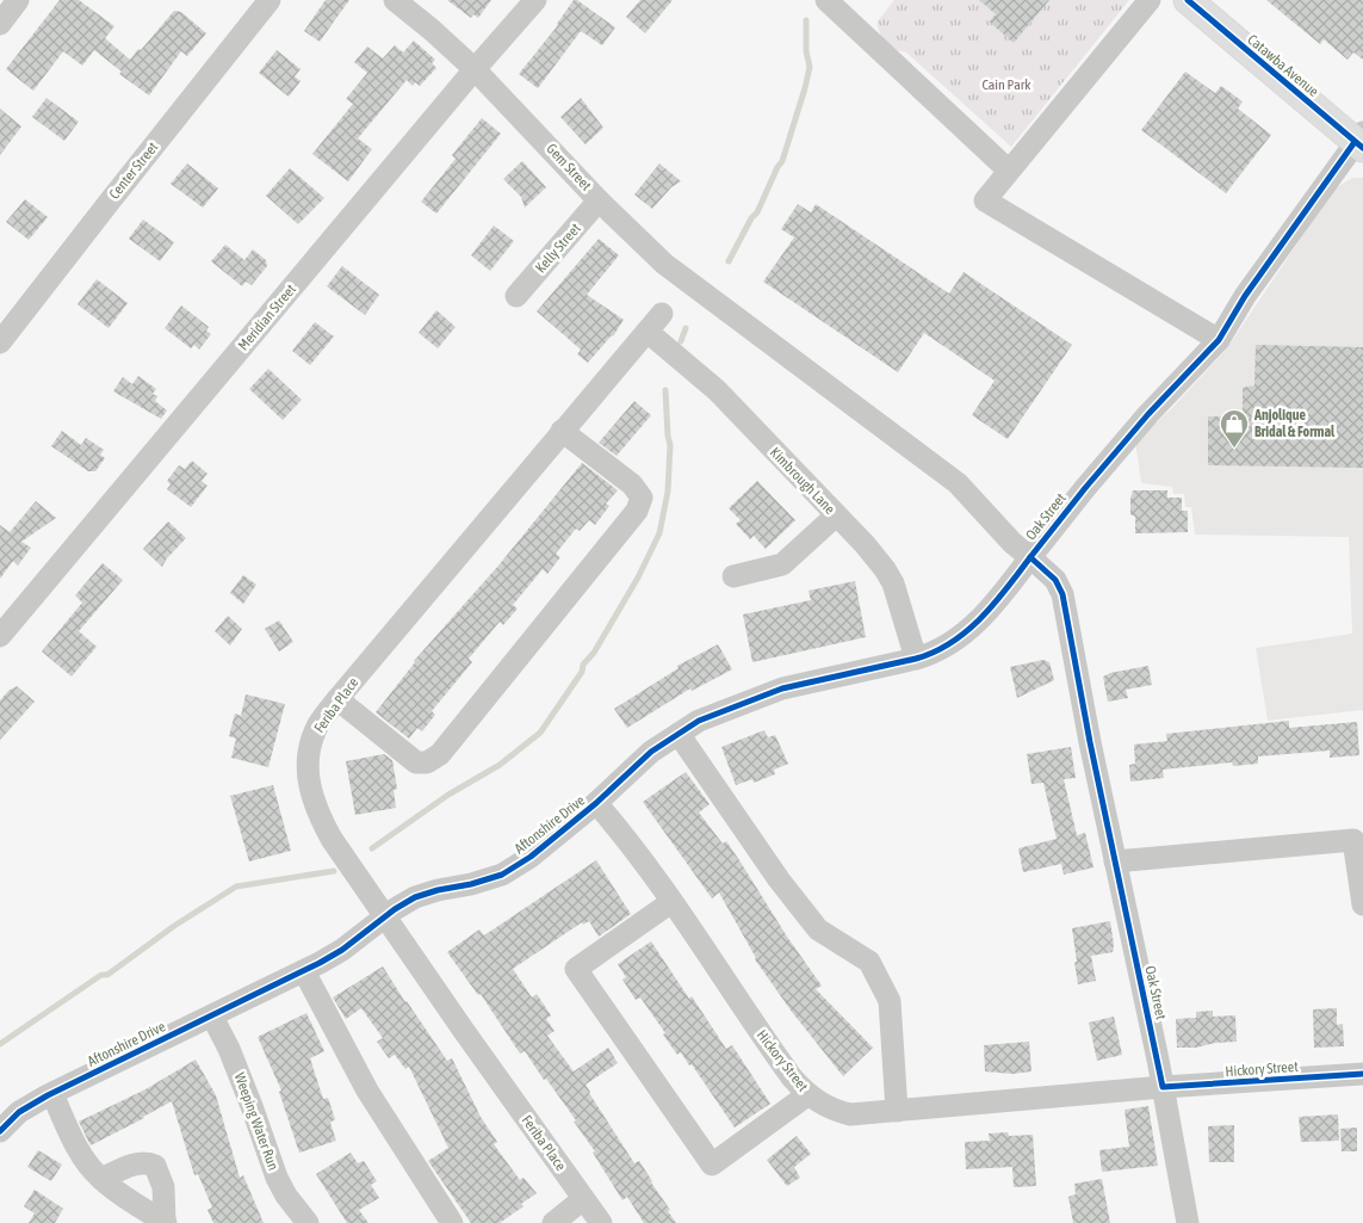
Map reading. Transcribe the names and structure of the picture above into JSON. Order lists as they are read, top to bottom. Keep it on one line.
{"streets":{"main road":["Catawba Avenue"],"street":["Gem Street","Center Street","Kelly Street","Meridian Street","Kimbrough Lane","Oak Street","Feriba Place","Aftonshire Drive","Hickory Street","Weeping Water Run"]},"crossings":[["Catawba Avenue","Oak Street"],["Gem Street","Kelly Street"],["Gem Street","Meridian Street"],["Gem Street","Oak Street"],["Gem Street","Aftonshire Drive"],["Kimbrough Lane","Feriba Place"],["Kimbrough Lane","Aftonshire Drive"],["Oak Street","Aftonshire Drive"],["Oak Street","Hickory Street"],["Feriba Place","Aftonshire Drive"],["Aftonshire Drive","Hickory Street"],["Aftonshire Drive","Weeping Water Run"]],"parks":["Cain Park"],"places":{"shop":["Anjolique Bridal & Formal"]}}
